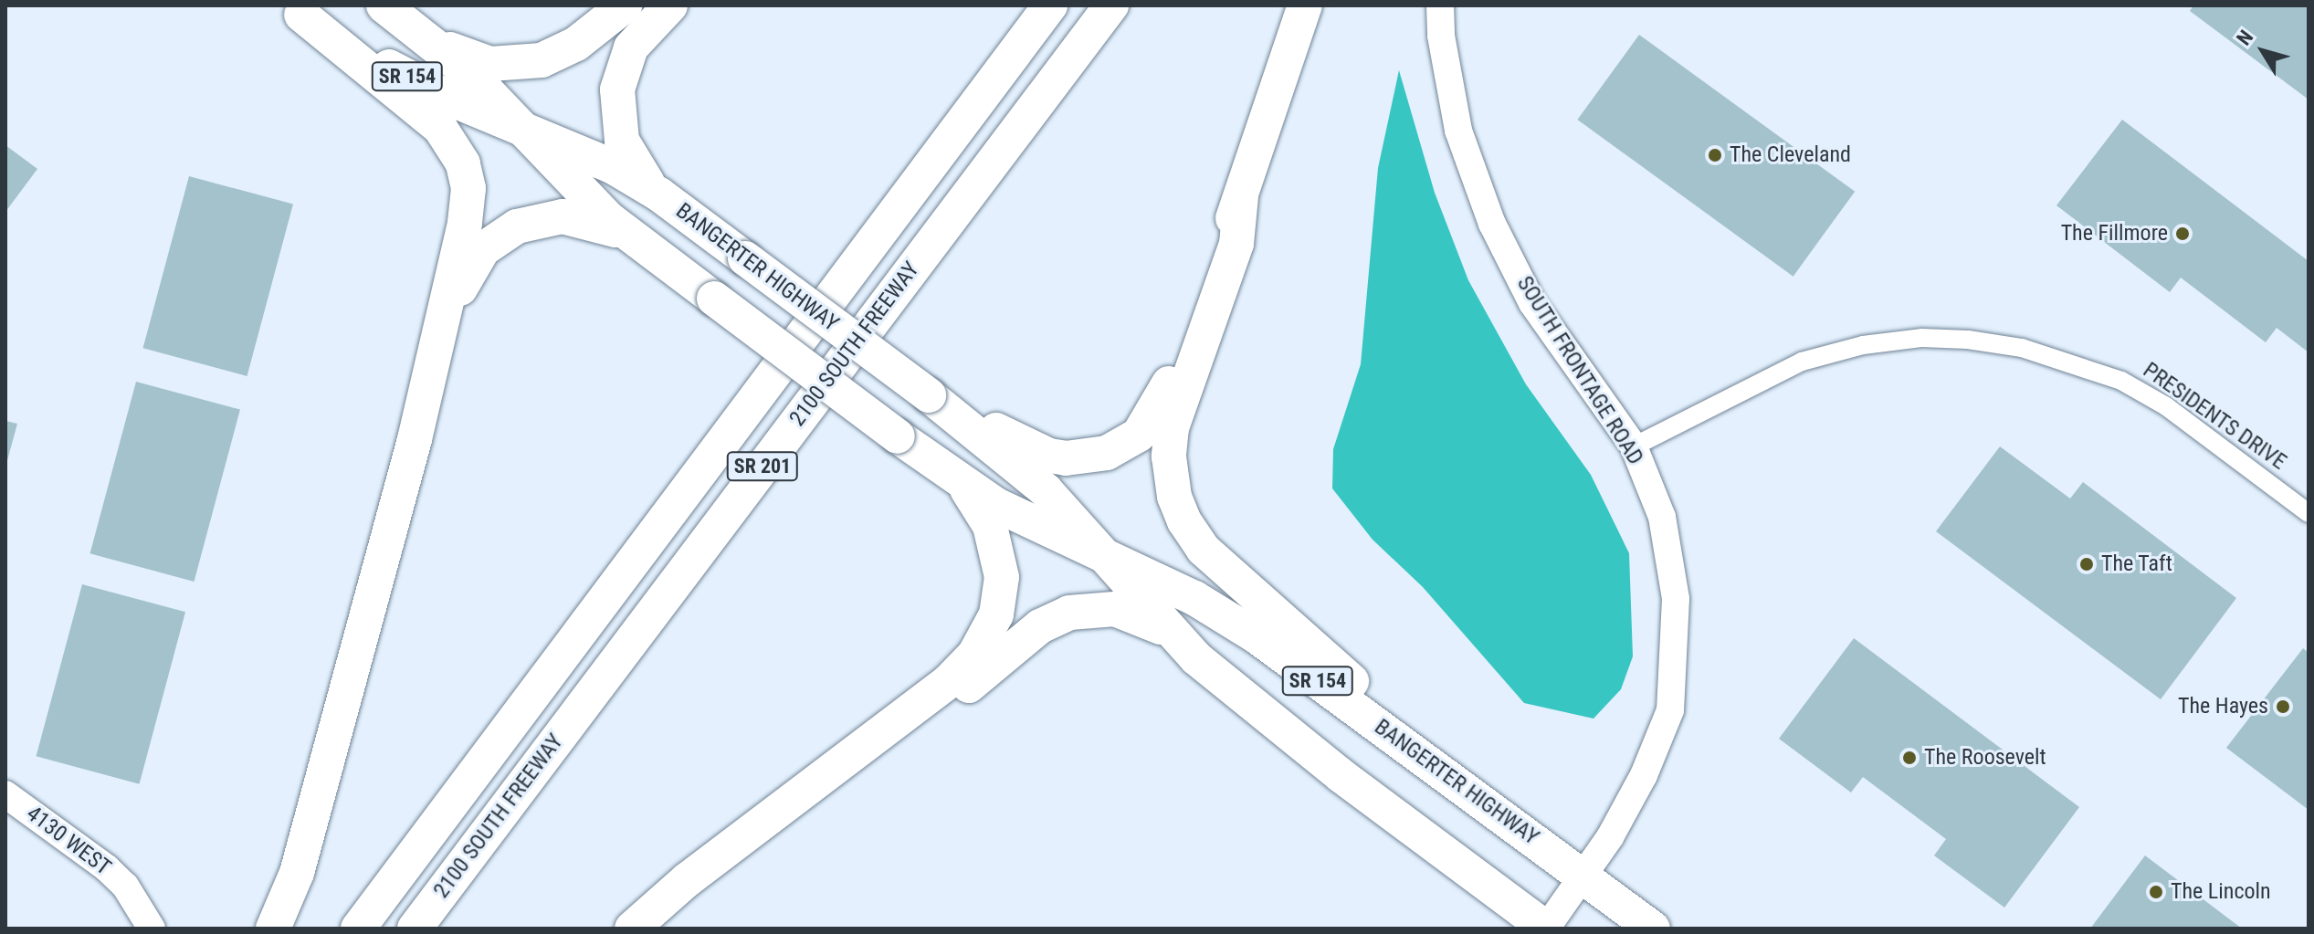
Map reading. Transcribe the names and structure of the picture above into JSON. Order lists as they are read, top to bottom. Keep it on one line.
{"streets":{"highway":["SR 154","BANGERTER HIGHWAY","2100 SOUTH FREEWAY","SR 201"],"street":["SOUTH FRONTAGE ROAD","PRESIDENTS DRIVE","4130 WEST"]},"crossings":[["BANGERTER HIGHWAY","SOUTH FRONTAGE ROAD"],["SOUTH FRONTAGE ROAD","PRESIDENTS DRIVE"]],"places":["The Cleveland","The Fillmore","The Taft","The Hayes","The Roosevelt","The Lincoln"],"north":"top left"}
